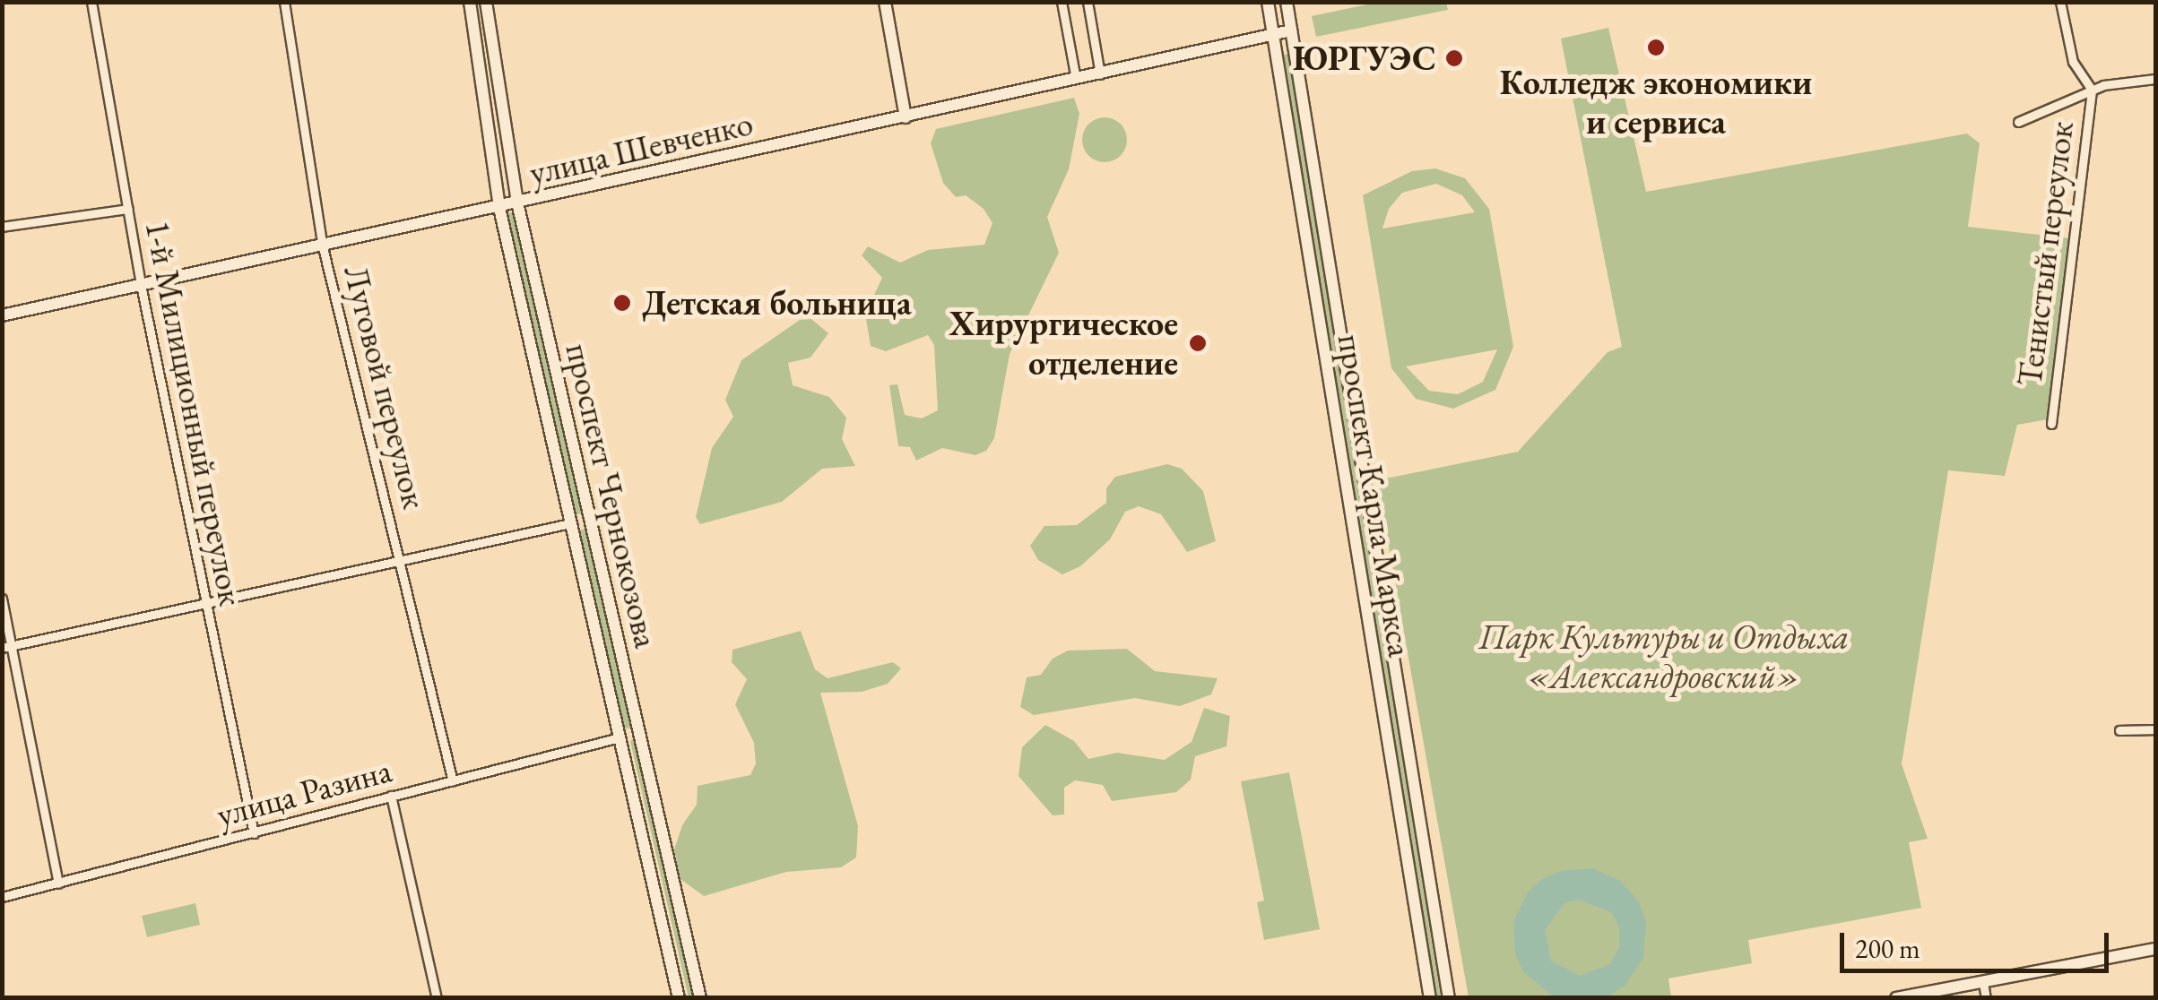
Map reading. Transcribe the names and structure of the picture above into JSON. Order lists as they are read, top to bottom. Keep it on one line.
{"streets":{"street":["улица Шевченко","Тенистый переулок","Луговой переулок","1-й Милиционный переулок","проспект Чернокозова","проспект Карла Маркса","улица Разина"]},"crossings":[["улица Шевченко","Луговой переулок"],["улица Шевченко","1-й Милиционный переулок"],["улица Шевченко","проспект Чернокозова"],["улица Шевченко","проспект Карла Маркса"],["Луговой переулок","улица Разина"],["1-й Милиционный переулок","улица Разина"],["проспект Чернокозова","улица Разина"]],"parks":["Парк Культуры и Отдыха «Александровский»"],"places":["Колледж экономики и сервиса","ЮРГУЭС","Детская больница","Хирургическое отделение"],"scale_bar":"200 m"}
